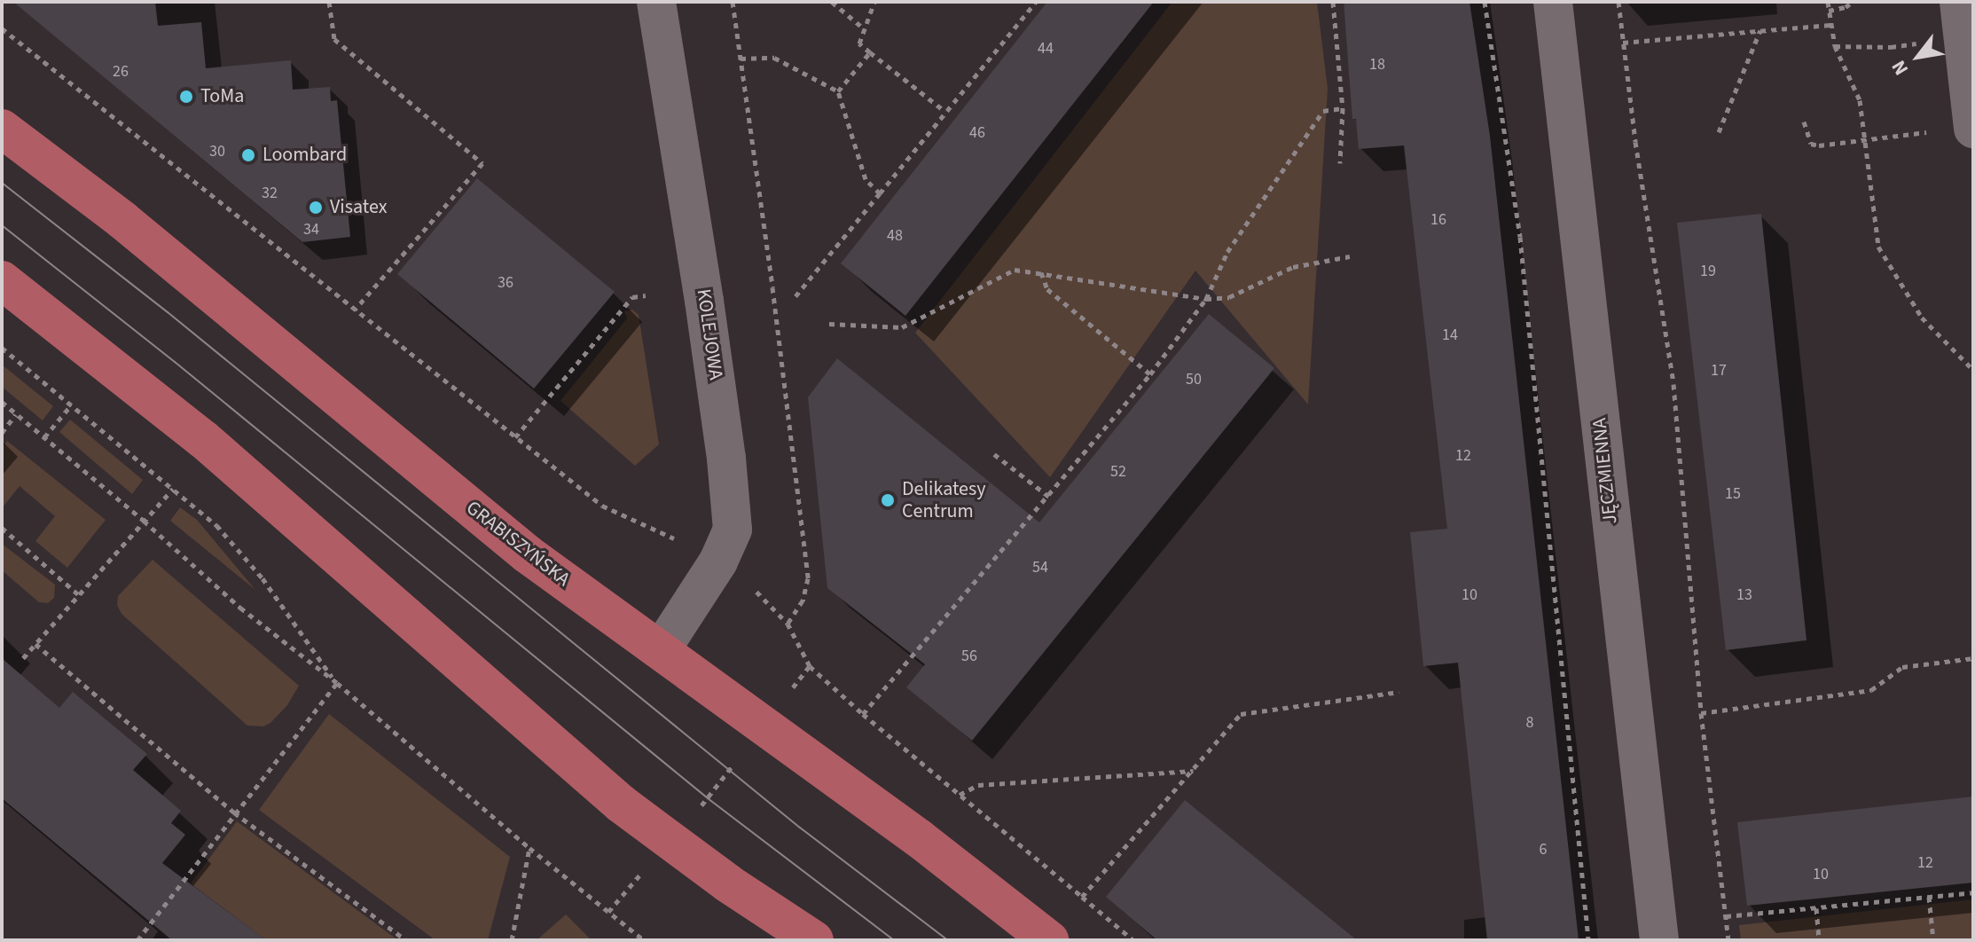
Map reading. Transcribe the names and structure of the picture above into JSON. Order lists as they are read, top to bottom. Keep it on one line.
{"streets":{"main road":["GRABISZYŃSKA"],"street":["KOLEJOWA","JĘCZMIENNA"]},"crossings":[["KOLEJOWA","GRABISZYŃSKA"]],"places":["ToMa","Loombard","Visatex","Delikatesy Centrum"],"house_numbers":["44","18","26","46","30","32","16","34","48","19","36","14","17","50","12","52","15","54","10","13","56","8","6","12","10"],"north":"bottom left"}
